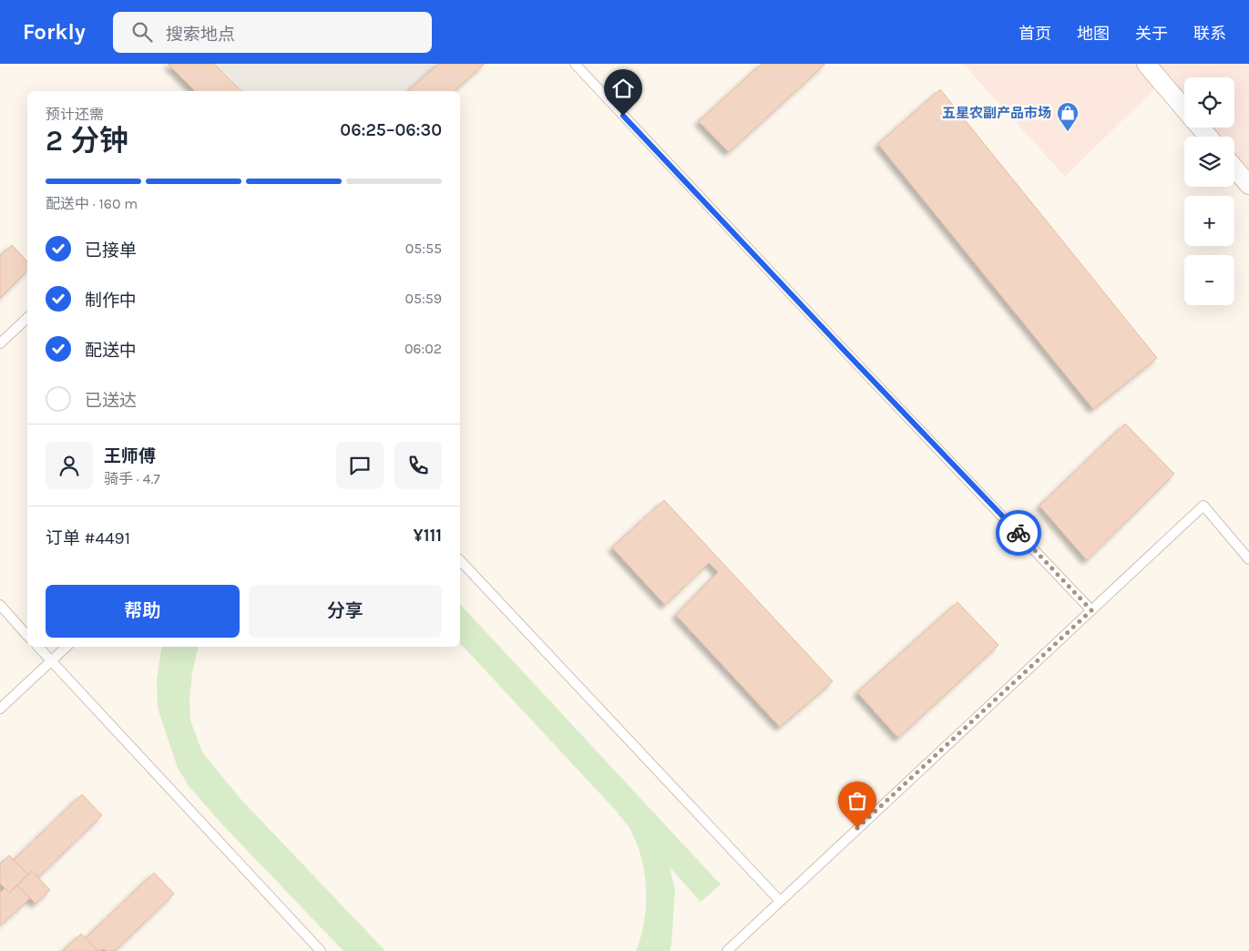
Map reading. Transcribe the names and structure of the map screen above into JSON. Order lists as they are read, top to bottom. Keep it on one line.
{"places":{"shop":["五星农副产品市场"]},"page":{"header":"Forkly","search":"搜索地点","nav":["首页","地图","关于","联系"],"map_buttons":["+","−"],"heading":["2 分钟","预计还需","06:25–06:30"],"panel":["王师傅","骑手 · 4.7","订单 #4491","¥111"],"bar":"配送中 · 160 m","list":[["已接单","05:55"],["制作中","05:59"],["配送中","06:02"],"已送达"],"buttons":["帮助","分享"]}}
